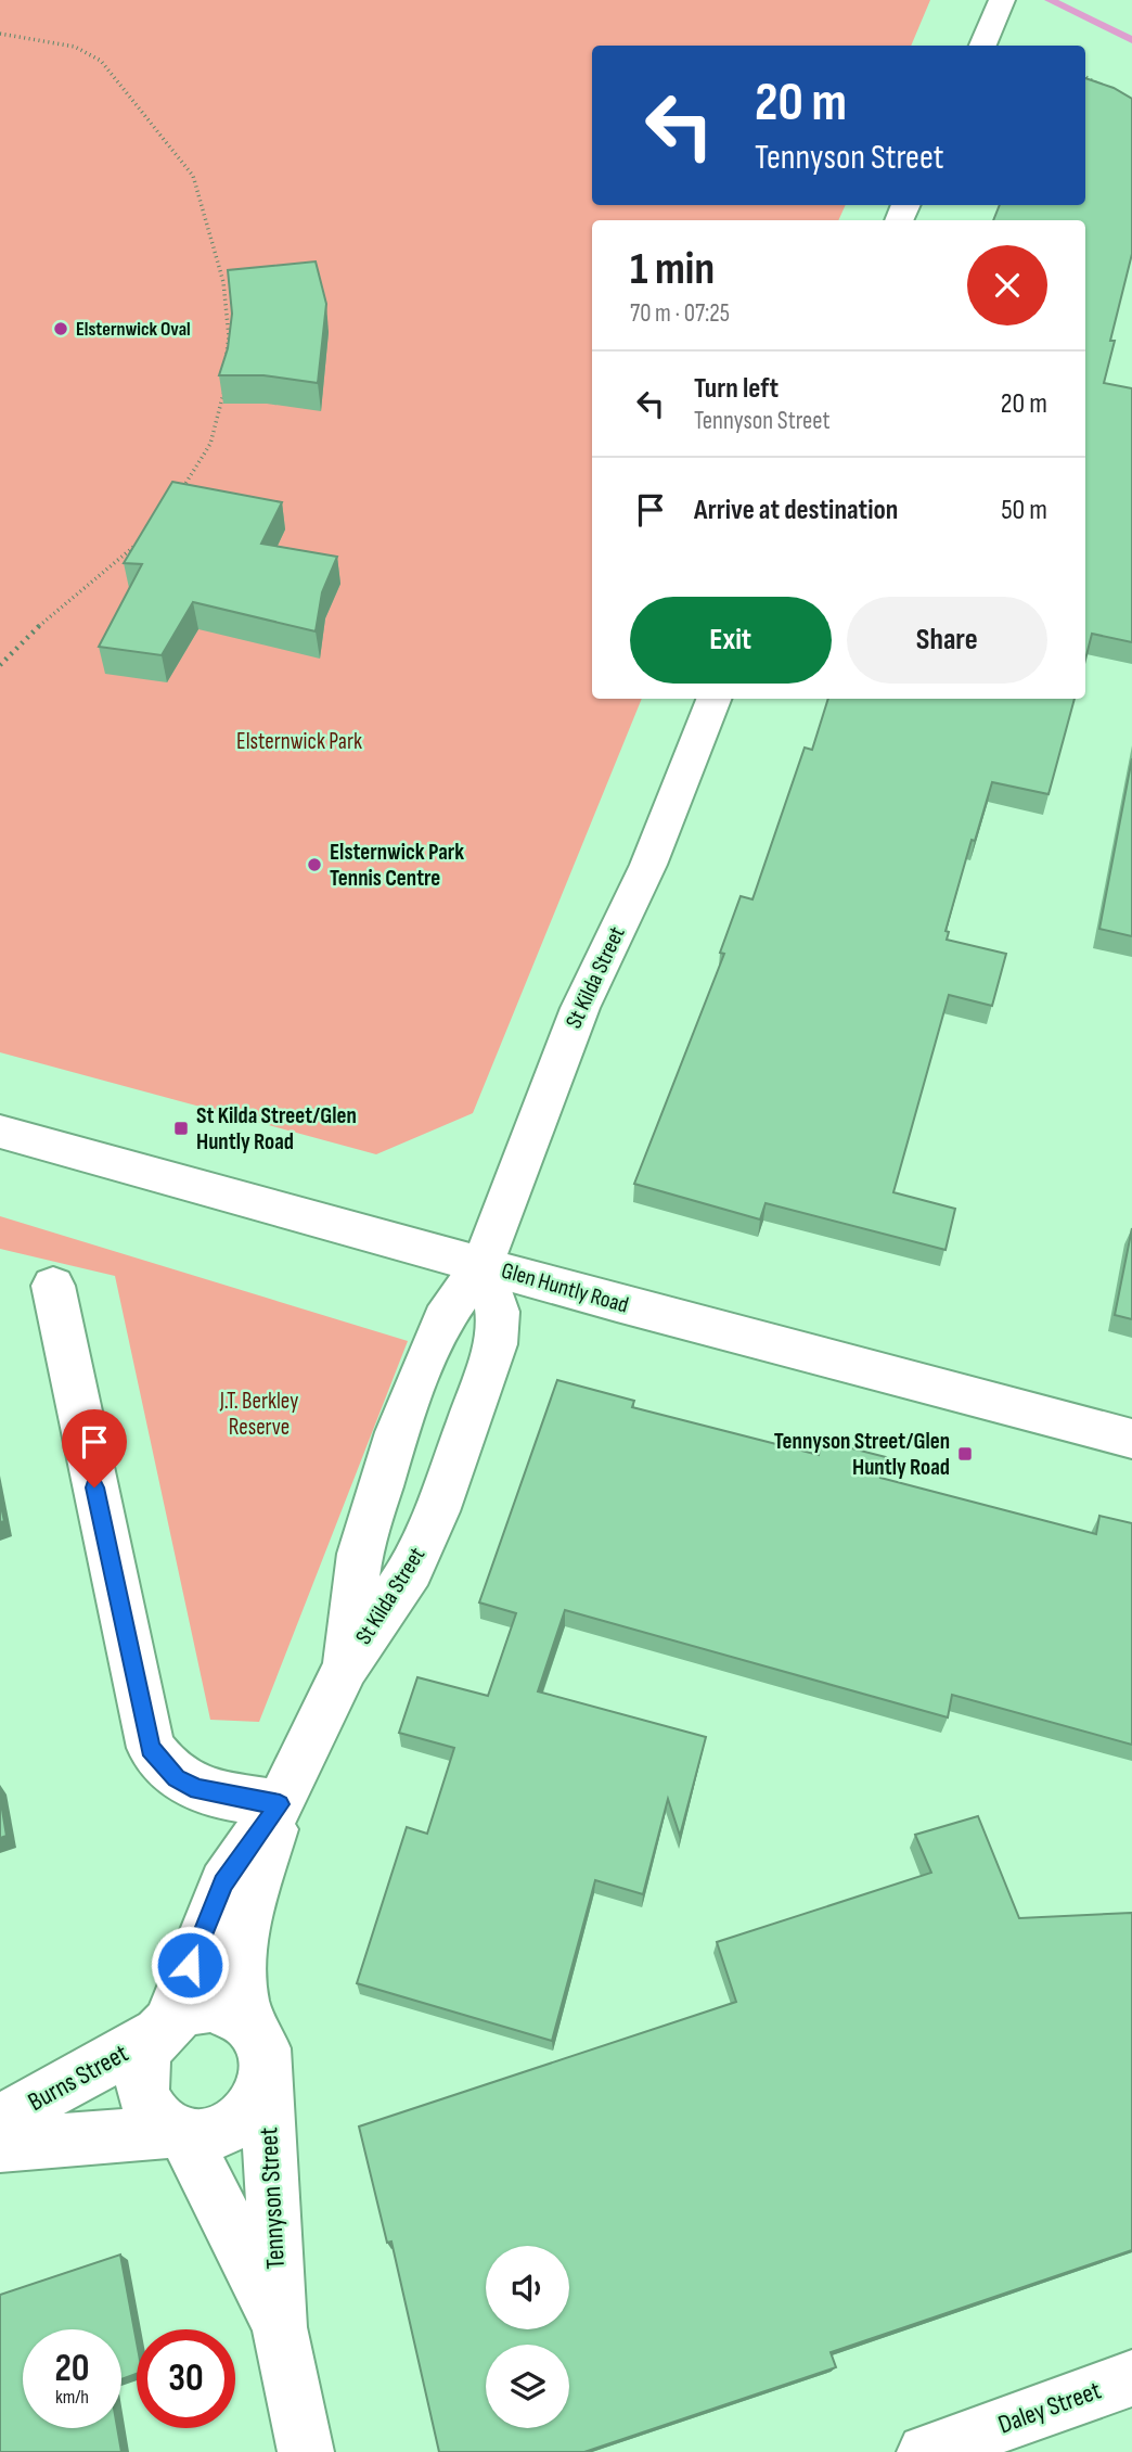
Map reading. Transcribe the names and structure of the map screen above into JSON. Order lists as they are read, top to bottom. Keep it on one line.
{"streets":{"street":["St Kilda Street","Glen Huntly Road","Burns Street","Tennyson Street","Daley Street"]},"crossings":[["St Kilda Street","Glen Huntly Road"],["St Kilda Street","Tennyson Street"],["Burns Street","Tennyson Street"]],"parks":["Elsternwick Park","J.T. Berkley Reserve"],"places":{"other":["Elsternwick Oval","Elsternwick Park Tennis Centre"],"transit":["St Kilda Street/Glen Huntly Road","Tennyson Street/Glen Huntly Road"]},"page":{"turn":["20 m","Tennyson Street"],"heading":["1 min","70 m · 07:25"],"list":[{"name":"Turn left","note":"Tennyson Street","value":"20 m"},{"name":"Arrive at destination","value":"50 m"}],"buttons":["Exit","Share"],"speed":"20 km/h","limit":"30"}}
